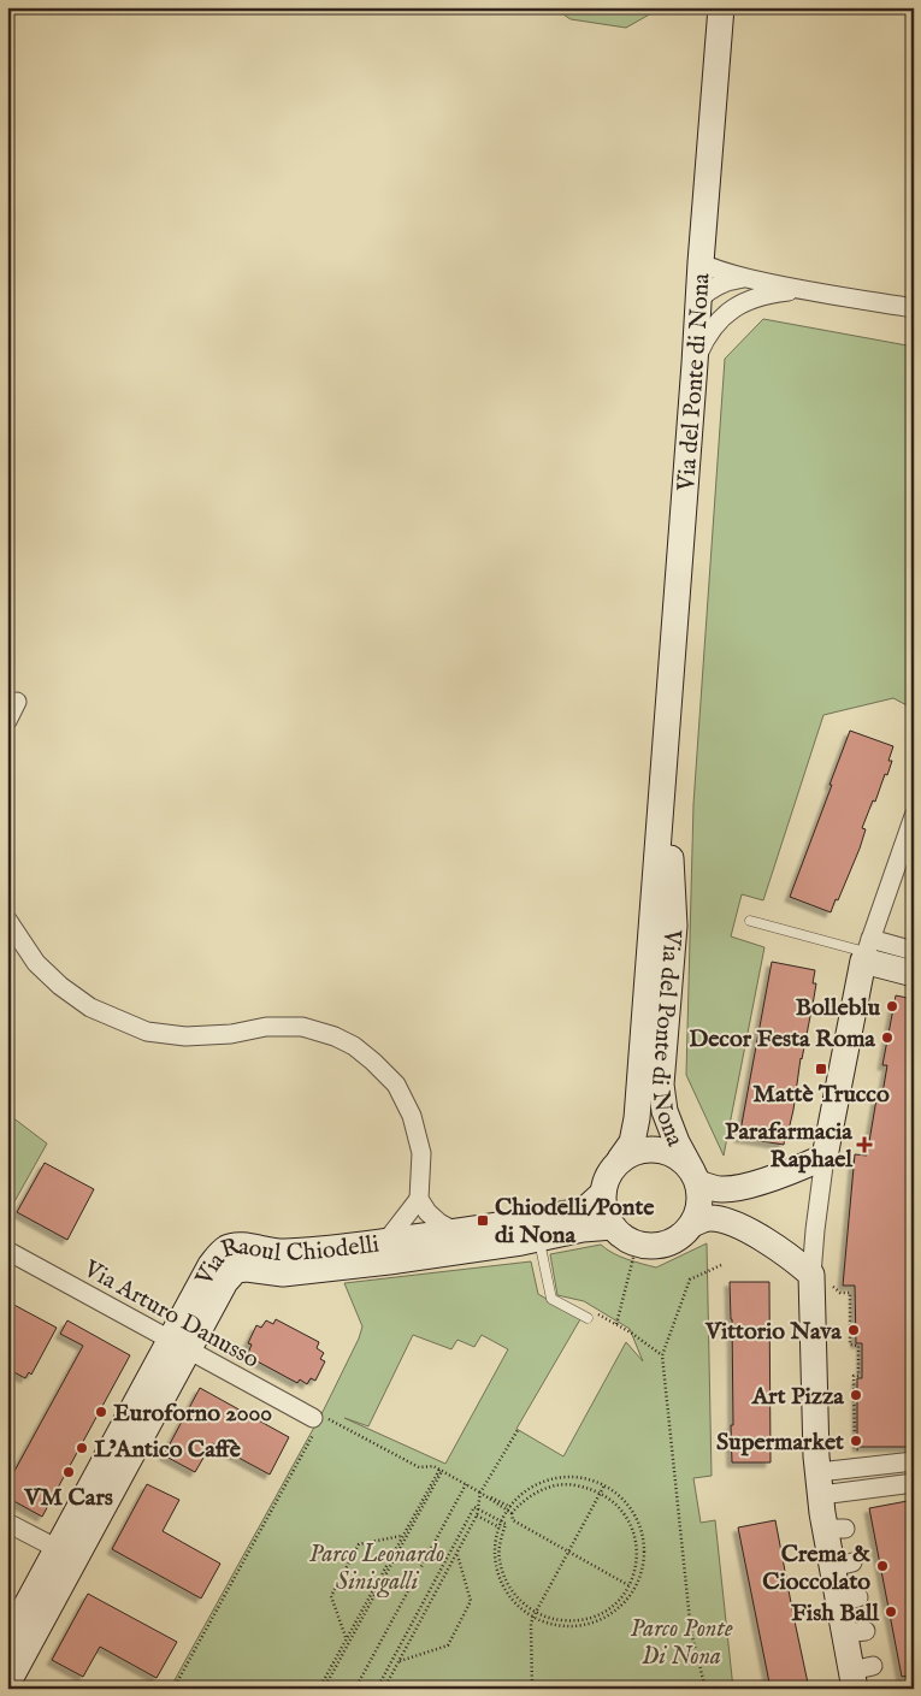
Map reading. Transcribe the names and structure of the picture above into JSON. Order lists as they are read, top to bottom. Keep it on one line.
{"streets":{"main road":["Via del Ponte di Nona","Via Raoul Chiodelli"],"street":["Via Arturo Danusso"]},"crossings":[["Via del Ponte di Nona","Via Raoul Chiodelli"],["Via Raoul Chiodelli","Via Arturo Danusso"]],"parks":["Parco Leonardo Sinisgalli","Parco Ponte Di Nona"],"places":{"other":["Bolleblu","Decor Festa Roma","Vittorio Nava","Art Pizza","Euroforno 2000","Supermarket","L’Antico Caffè","VM Cars","Crema & Cioccolato","Fish Ball"],"transit":["Mattè Trucco","Chiodelli/Ponte di Nona"],"health":["Parafarmacia Raphael"]}}
